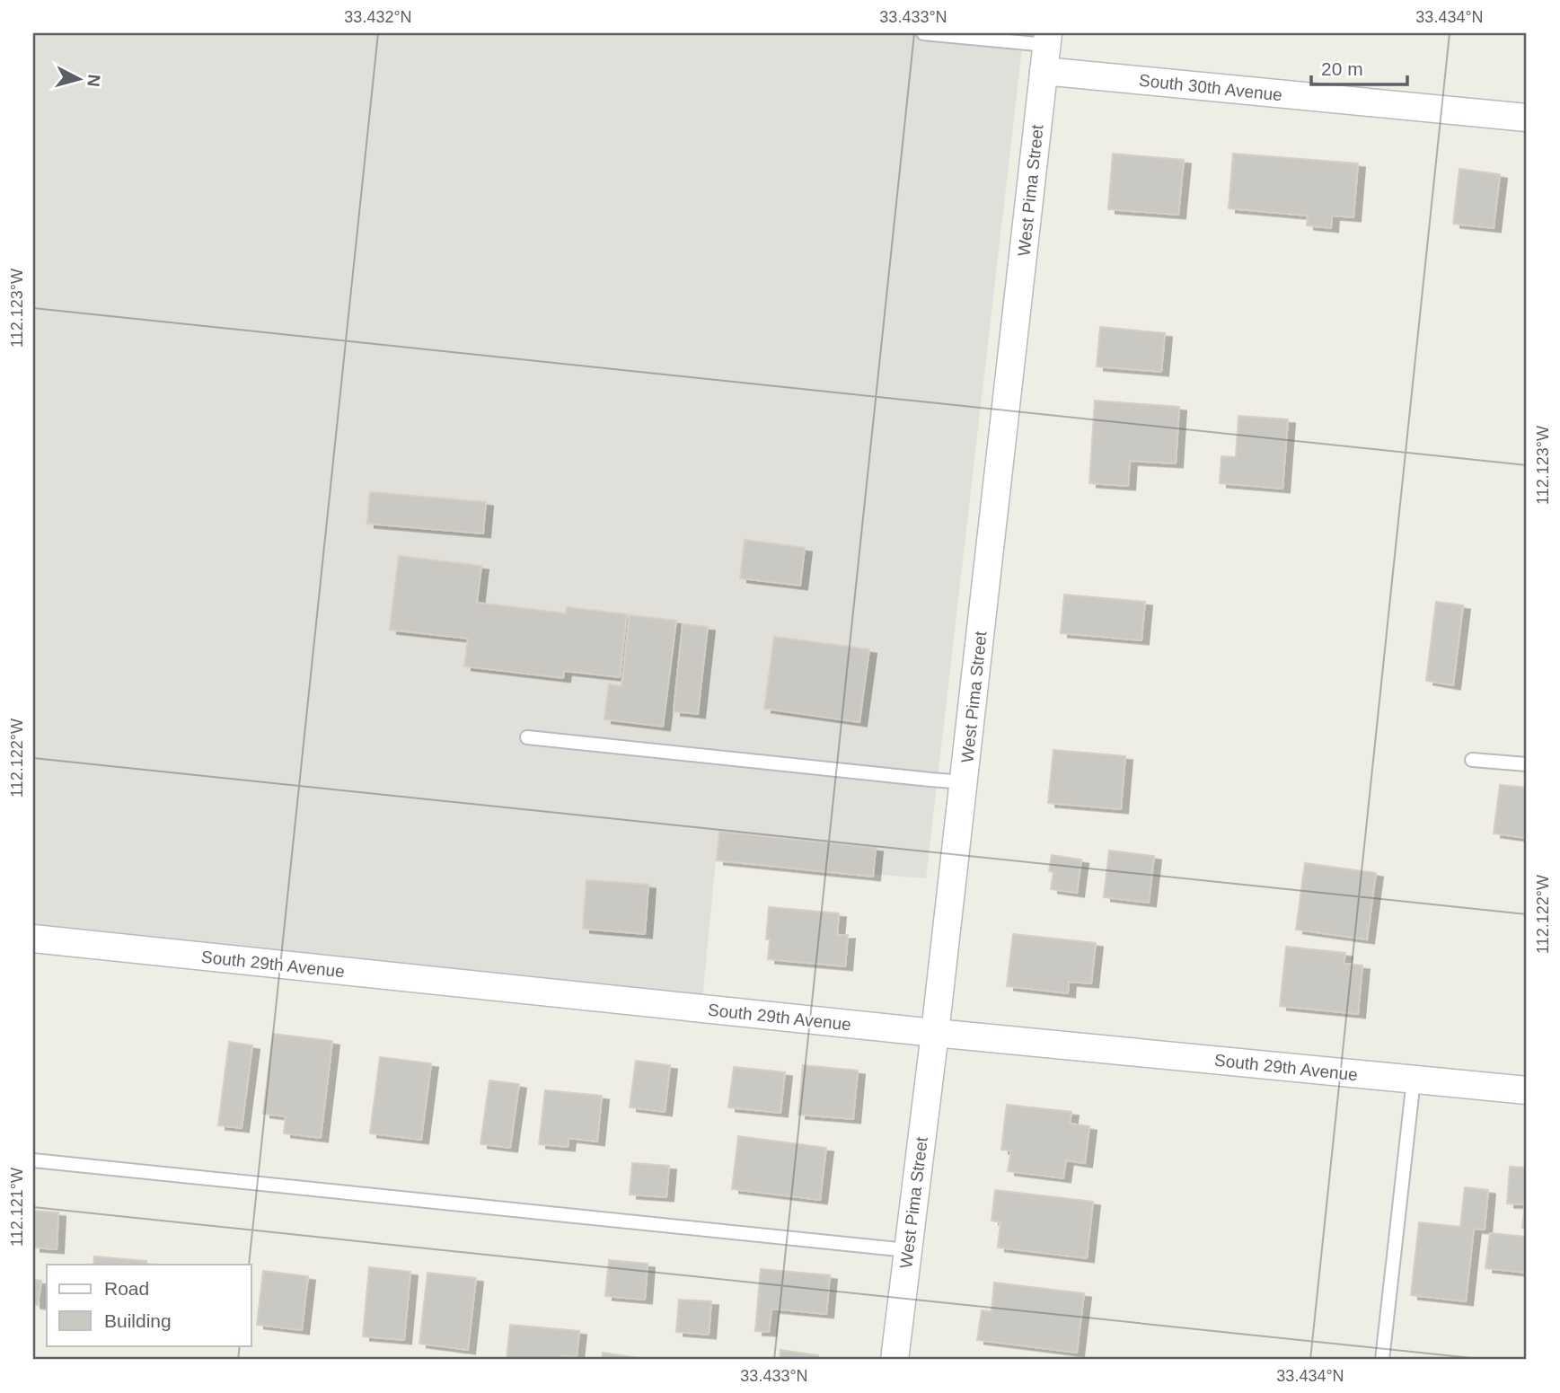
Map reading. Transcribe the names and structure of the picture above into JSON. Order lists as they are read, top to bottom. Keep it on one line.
{"streets":{"street":["South 30th Avenue","West Pima Street","South 29th Avenue"]},"crossings":[["South 30th Avenue","West Pima Street"],["West Pima Street","South 29th Avenue"]],"legend":["Road","Building"],"scale_bar":"20 m","north":"right","coordinates":["33.432°N","33.433°N","33.434°N","112.123°W","112.122°W","112.121°W"]}
